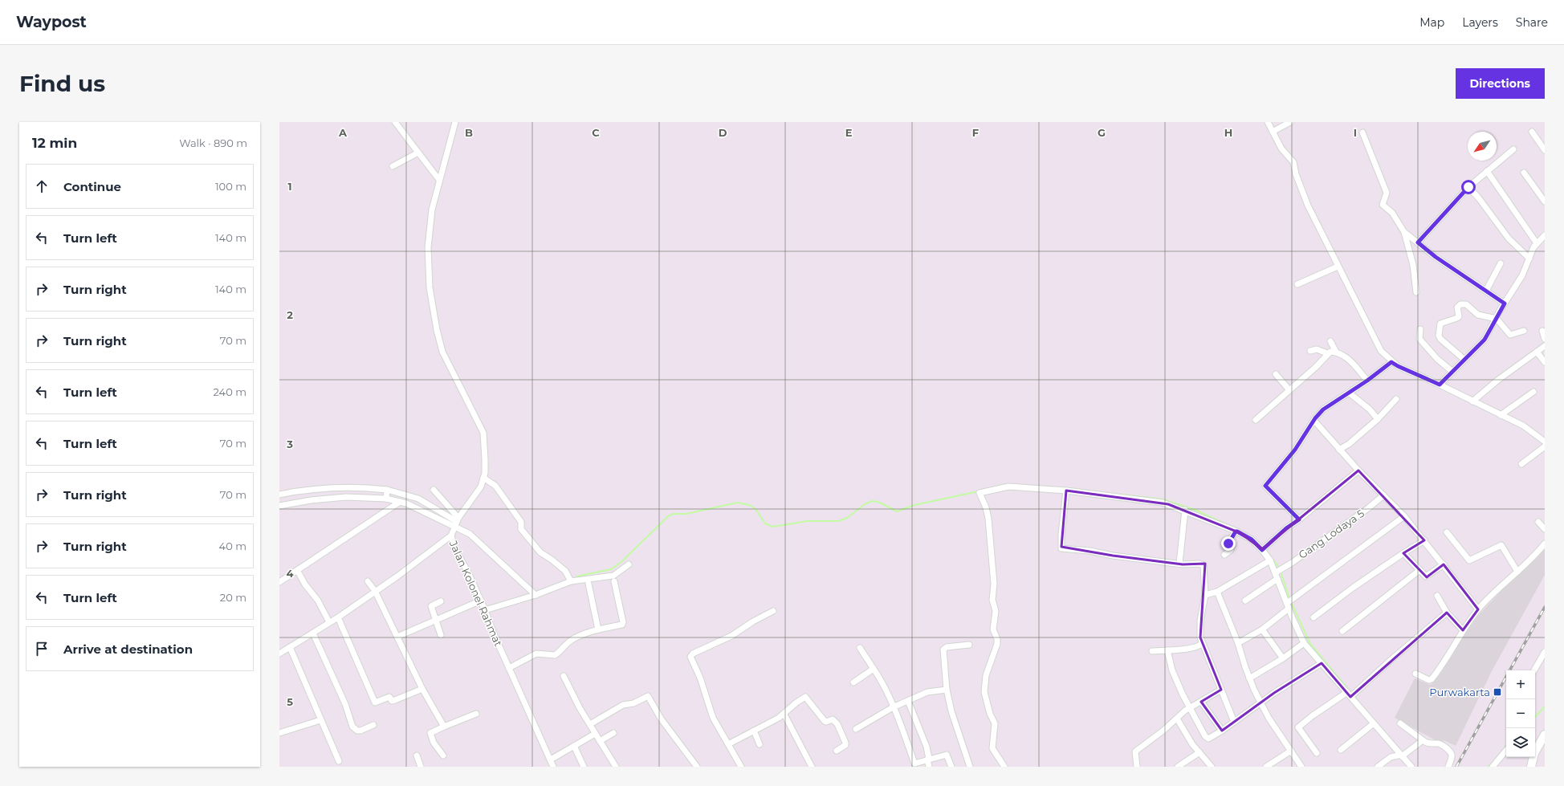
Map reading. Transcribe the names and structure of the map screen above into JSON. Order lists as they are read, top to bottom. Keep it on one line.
{"streets":{"street":["Gang Lodaya 5","Jalan Kolonel Rahmat"]},"places":{"transit":["Purwakarta"]},"north":"bottom left","page":{"header":"Waypost","nav":["Map","Layers","Share"],"buttons":"Directions","title":"Find us","heading":["12 min","Walk · 890 m"],"list":[["Continue","100 m"],["Turn left","140 m"],["Turn right","140 m"],["Turn right","70 m"],["Turn left","240 m"],["Turn left","70 m"],["Turn right","70 m"],["Turn right","40 m"],["Turn left","20 m"],"Arrive at destination"],"map_buttons":["+","−"]},"grid":{"columns":["A","B","C","D","E","F","G","H","I"],"rows":["1","2","3","4","5"]}}
